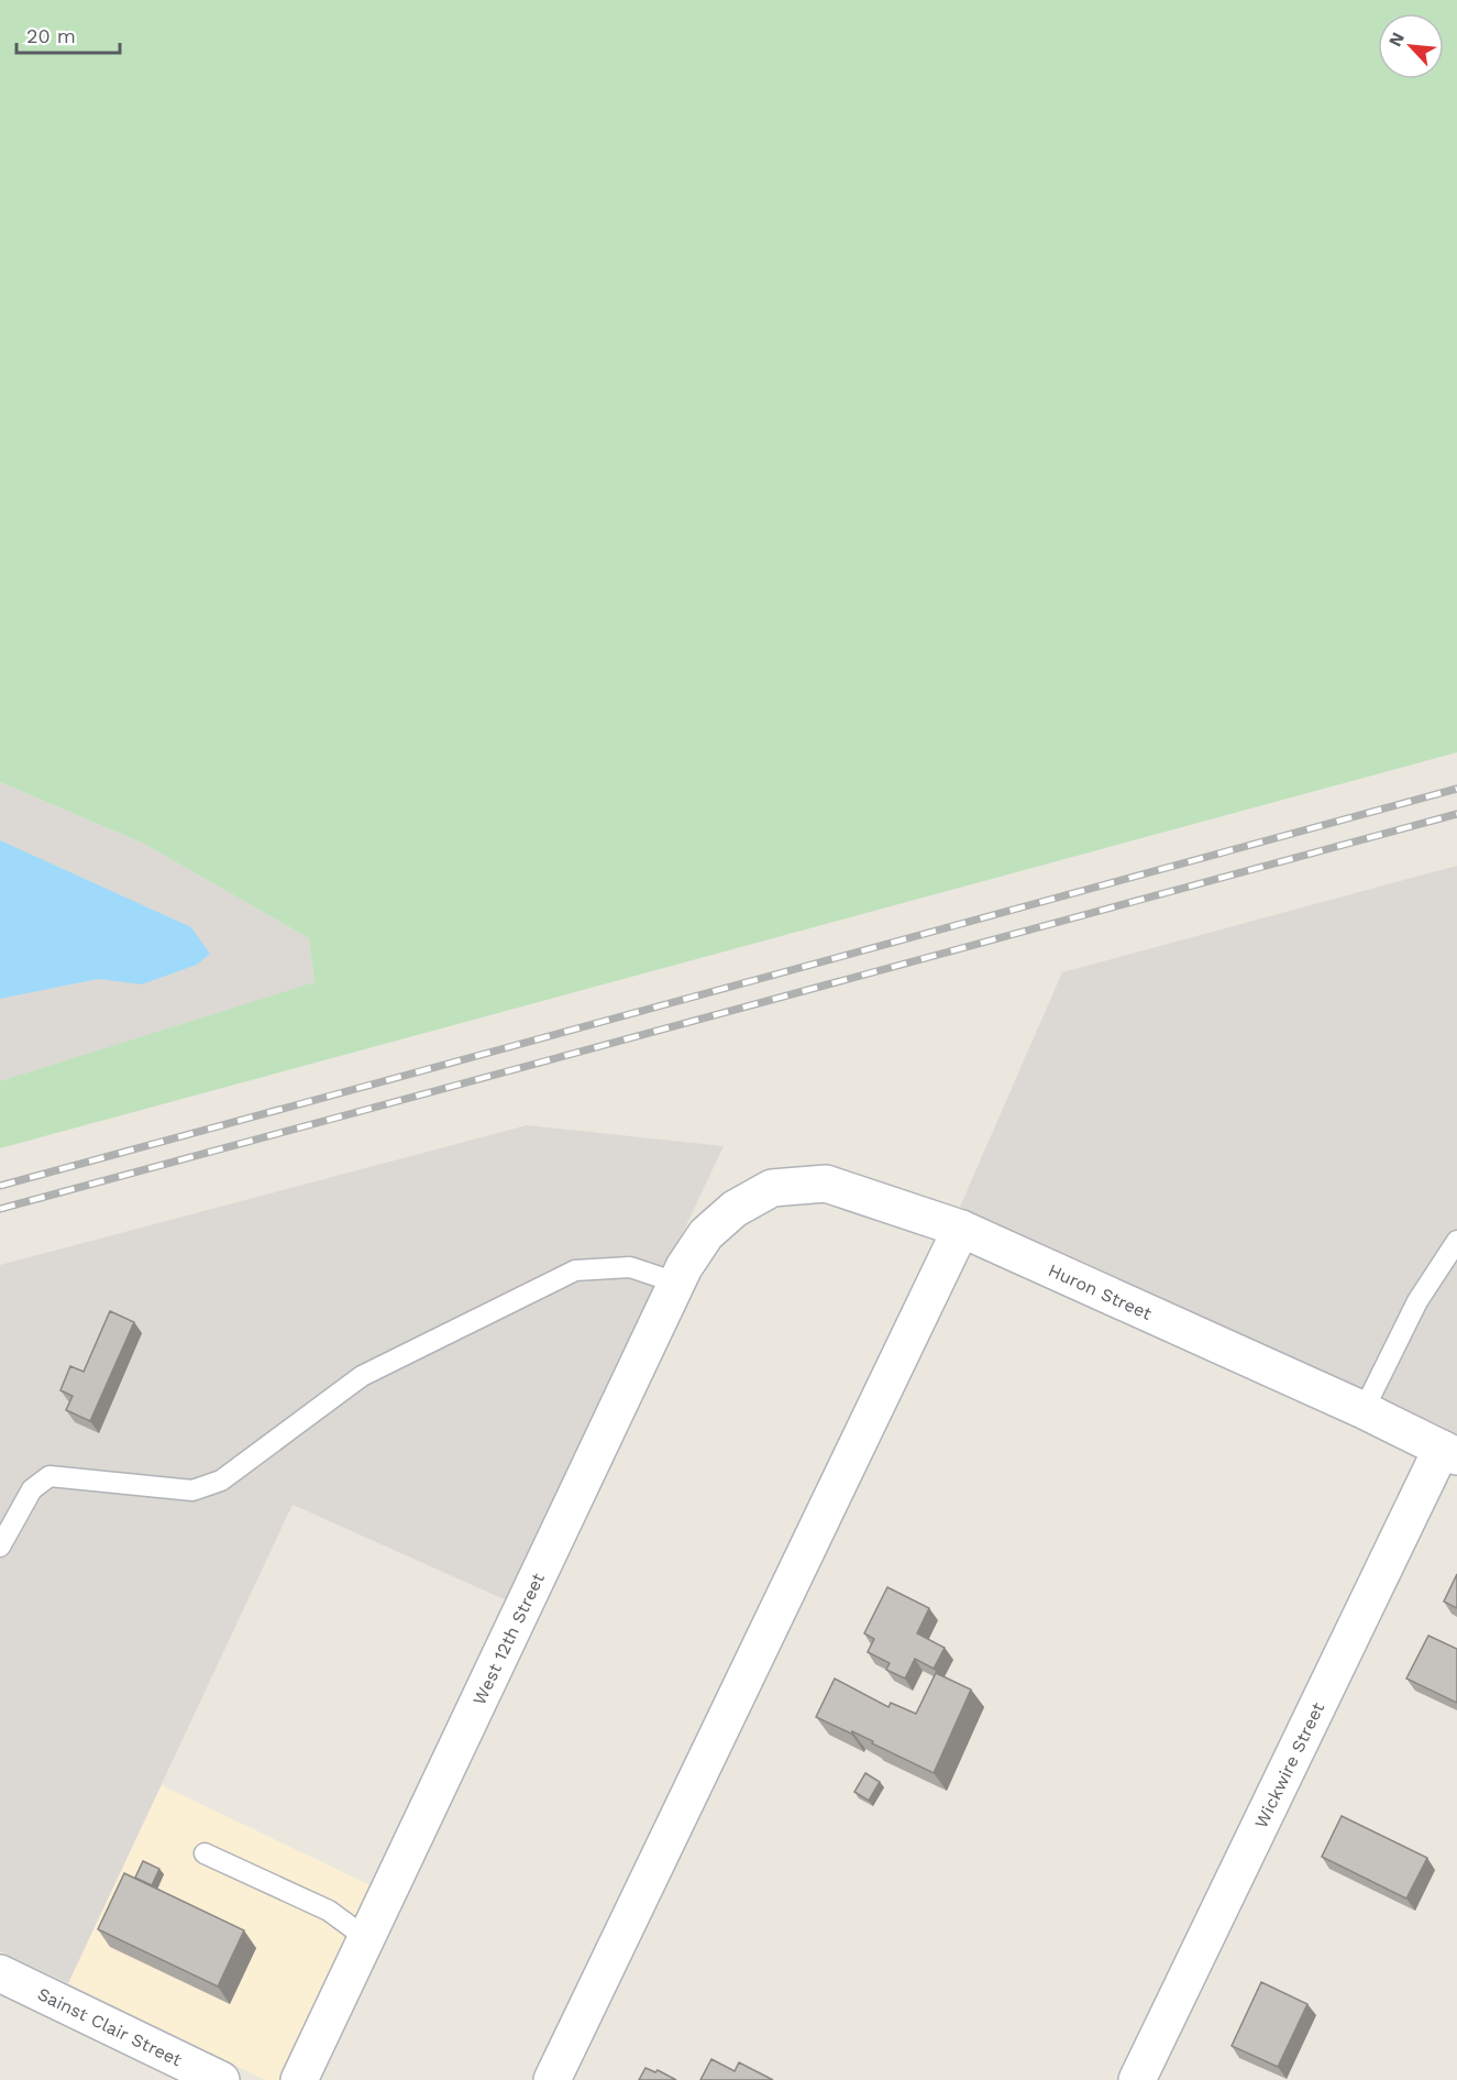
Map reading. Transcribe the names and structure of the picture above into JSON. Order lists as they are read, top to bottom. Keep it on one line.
{"streets":{"street":["Huron Street","West 12th Street","Wickwire Street","Sainst Clair Street"]},"crossings":[["Huron Street","West 12th Street"],["Huron Street","Wickwire Street"]],"scale_bar":"20 m","north":"top left"}
